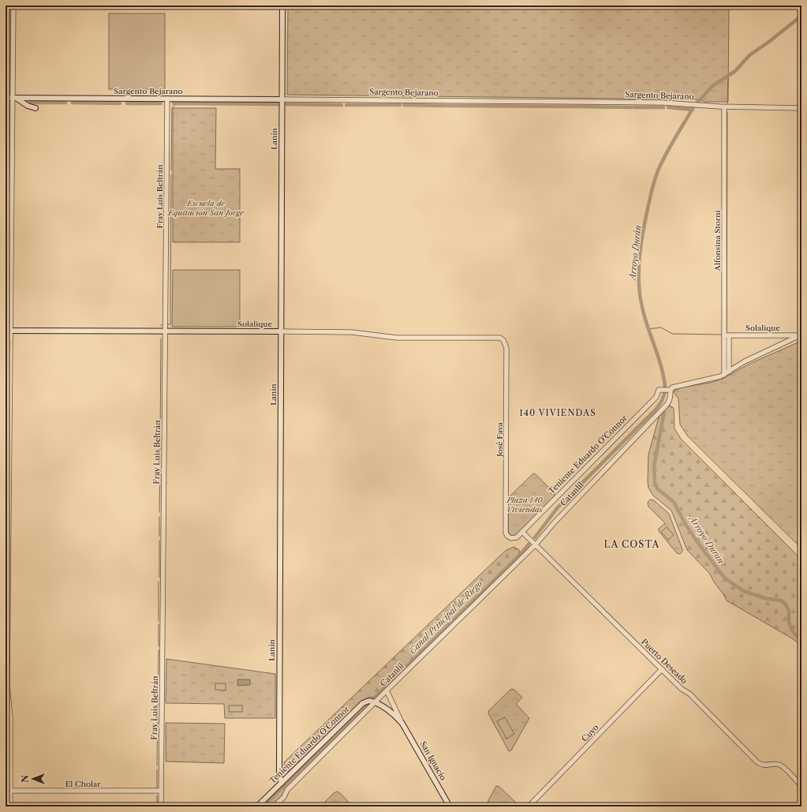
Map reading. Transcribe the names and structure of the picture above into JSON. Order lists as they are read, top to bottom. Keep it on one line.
{"streets":{"main road":["Sargento Bejarano","Lanín","Solalique","Teniente Eduardo O'Connor","San Ignacio"],"street":["Fray Luis Beltrán","Alfonsina Storni","José Fava","Catanlil","Puerto Deseado","Cuyo","El Cholar"]},"crossings":[["Sargento Bejarano","Lanín"],["Sargento Bejarano","Fray Luis Beltrán"],["Sargento Bejarano","Alfonsina Storni"],["Lanín","Solalique"],["Lanín","Teniente Eduardo O'Connor"],["Fray Luis Beltrán","Solalique"],["Fray Luis Beltrán","El Cholar"],["Alfonsina Storni","Solalique"],["Solalique","José Fava"],["José Fava","Teniente Eduardo O'Connor"],["Teniente Eduardo O'Connor","Catanlil"],["Teniente Eduardo O'Connor","Puerto Deseado"],["Teniente Eduardo O'Connor","San Ignacio"],["Catanlil","Puerto Deseado"],["Catanlil","San Ignacio"],["Puerto Deseado","Cuyo"]],"districts":["140 VIVIENDAS","LA COSTA"],"water":["Arroyo Durán","Canal Principal de Riego"],"parks":["Escuela de Equitación San Jorge","Plaza 140 Viviendas"],"north":"left"}
